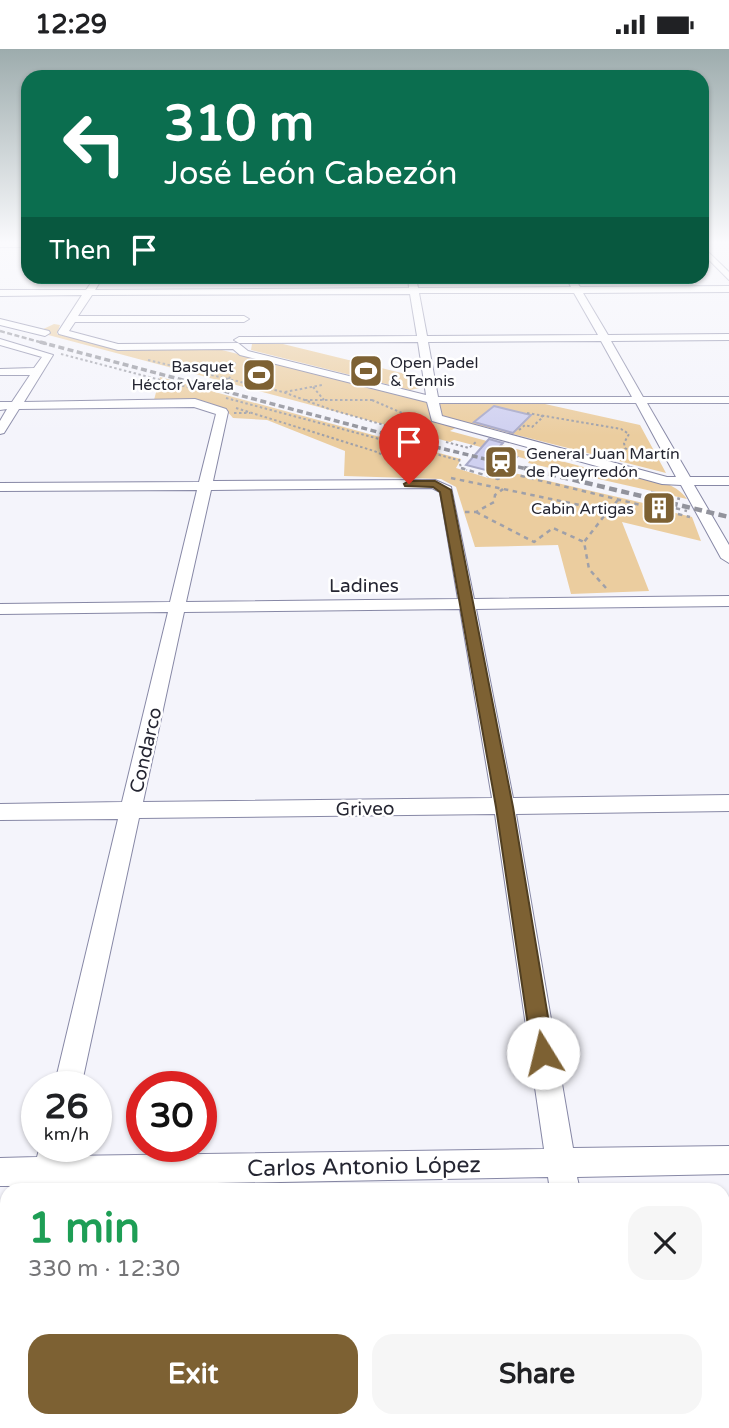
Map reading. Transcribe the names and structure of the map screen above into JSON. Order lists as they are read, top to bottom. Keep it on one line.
{"streets":{"street":["Ladines","Condarco","Griveo","Carlos Antonio López"]},"crossings":[["Ladines","Condarco"],["Condarco","Griveo"]],"places":{"sports":["Open Padel & Tennis","Basquet Héctor Varela"],"station":["General Juan Martín de Pueyrredón"],"building":["Cabin Artigas"]},"page":{"status":"12:29","turn":["310 m","José León Cabezón"],"then":"Then","speed":"26 km/h","limit":"30","heading":["1 min","330 m · 12:30"],"buttons":["Exit","Share"]}}
